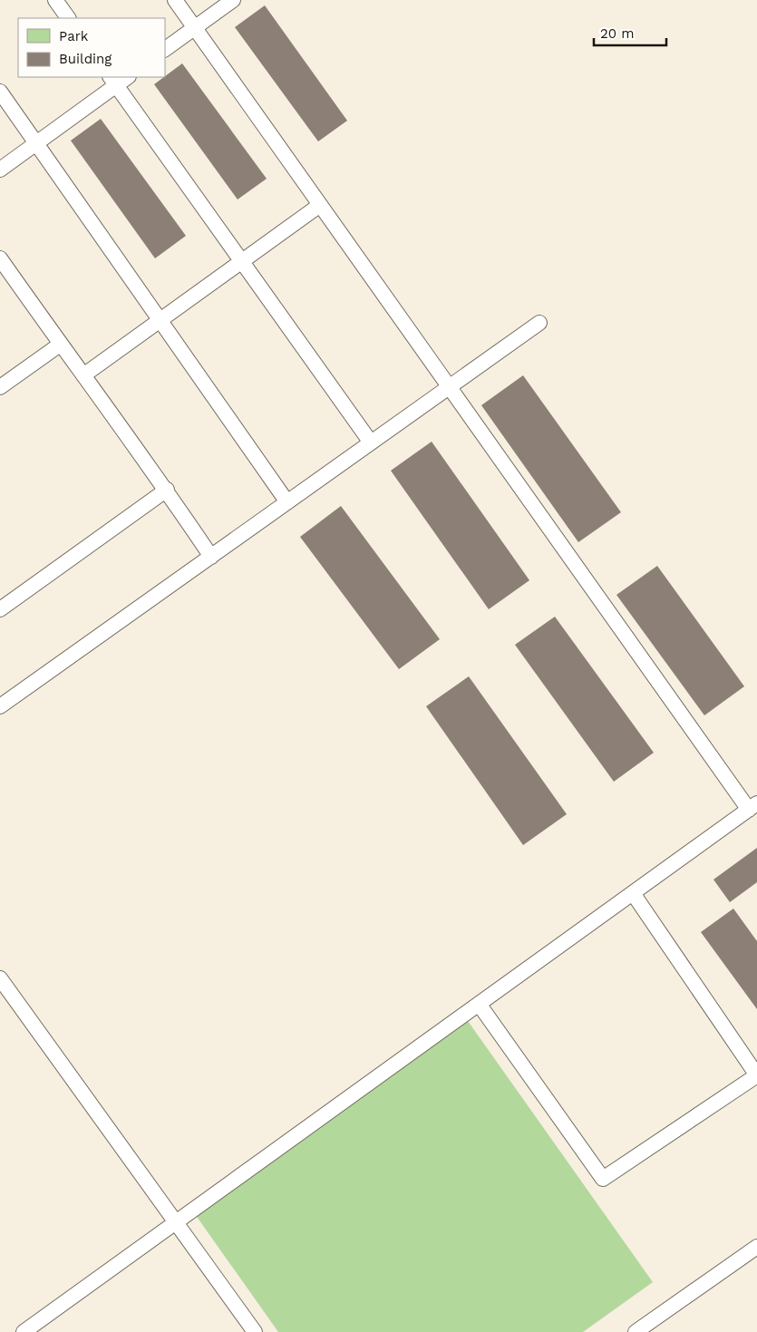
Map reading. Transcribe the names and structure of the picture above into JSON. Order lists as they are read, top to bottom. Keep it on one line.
{"legend":["Park","Building"],"scale_bar":"20 m"}
